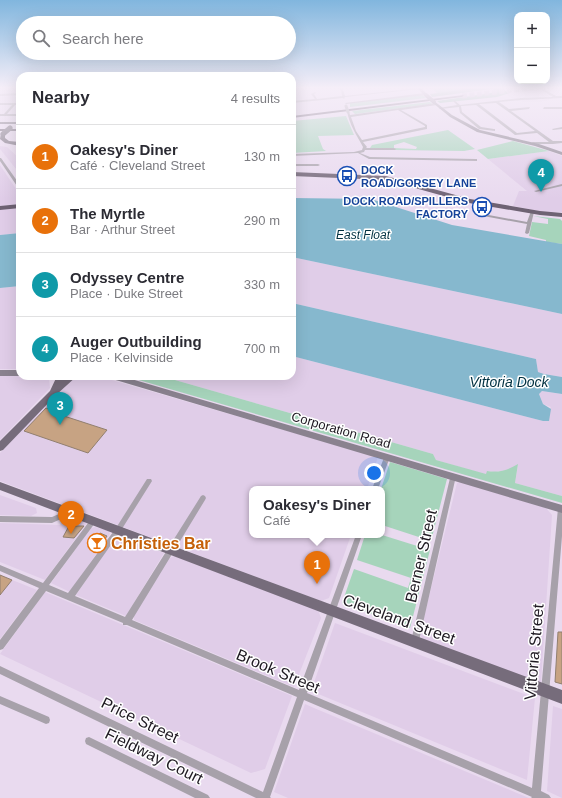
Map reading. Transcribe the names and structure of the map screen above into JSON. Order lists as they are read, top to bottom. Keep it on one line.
{"streets":{"main road":["Corporation Road","Cleveland Street"],"street":["Berner Street","Vittoria Street","Brook Street","Price Street","Fieldway Court"]},"crossings":[["Corporation Road","Berner Street"],["Corporation Road","Vittoria Street"],["Berner Street","Cleveland Street"],["Cleveland Street","Vittoria Street"],["Vittoria Street","Brook Street"]],"water":["East Float","Vittoria Dock"],"places":{"bus stop":["DOCK ROAD/GORSEY LANE","DOCK ROAD/SPILLERS FACTORY"],"bar":["Christies Bar"]},"page":{"map_buttons":["+","−"],"search":"Search here","heading":["Nearby","4 results"],"list":[{"mark":"1","name":"Oakesy's Diner","note":"Café · Cleveland Street","value":"130 m"},{"mark":"2","name":"The Myrtle","note":"Bar · Arthur Street","value":"290 m"},{"mark":"3","name":"Odyssey Centre","note":"Place · Duke Street","value":"330 m"},{"mark":"4","name":"Auger Outbuilding","note":"Place · Kelvinside","value":"700 m"}],"pins":["4","3","2","1"],"popup":["Oakesy's Diner","Café"]}}
